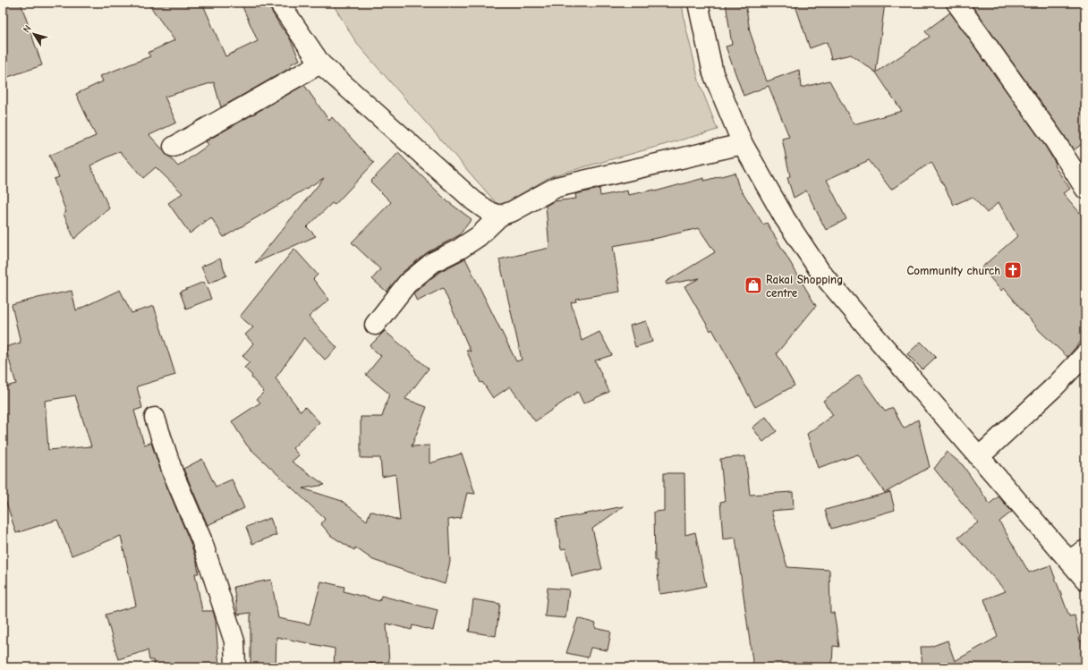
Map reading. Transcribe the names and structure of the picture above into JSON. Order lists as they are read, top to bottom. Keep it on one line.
{"places":{"church":["Community church"],"shop":["Rakai Shopping centre"]},"north":"top left"}
